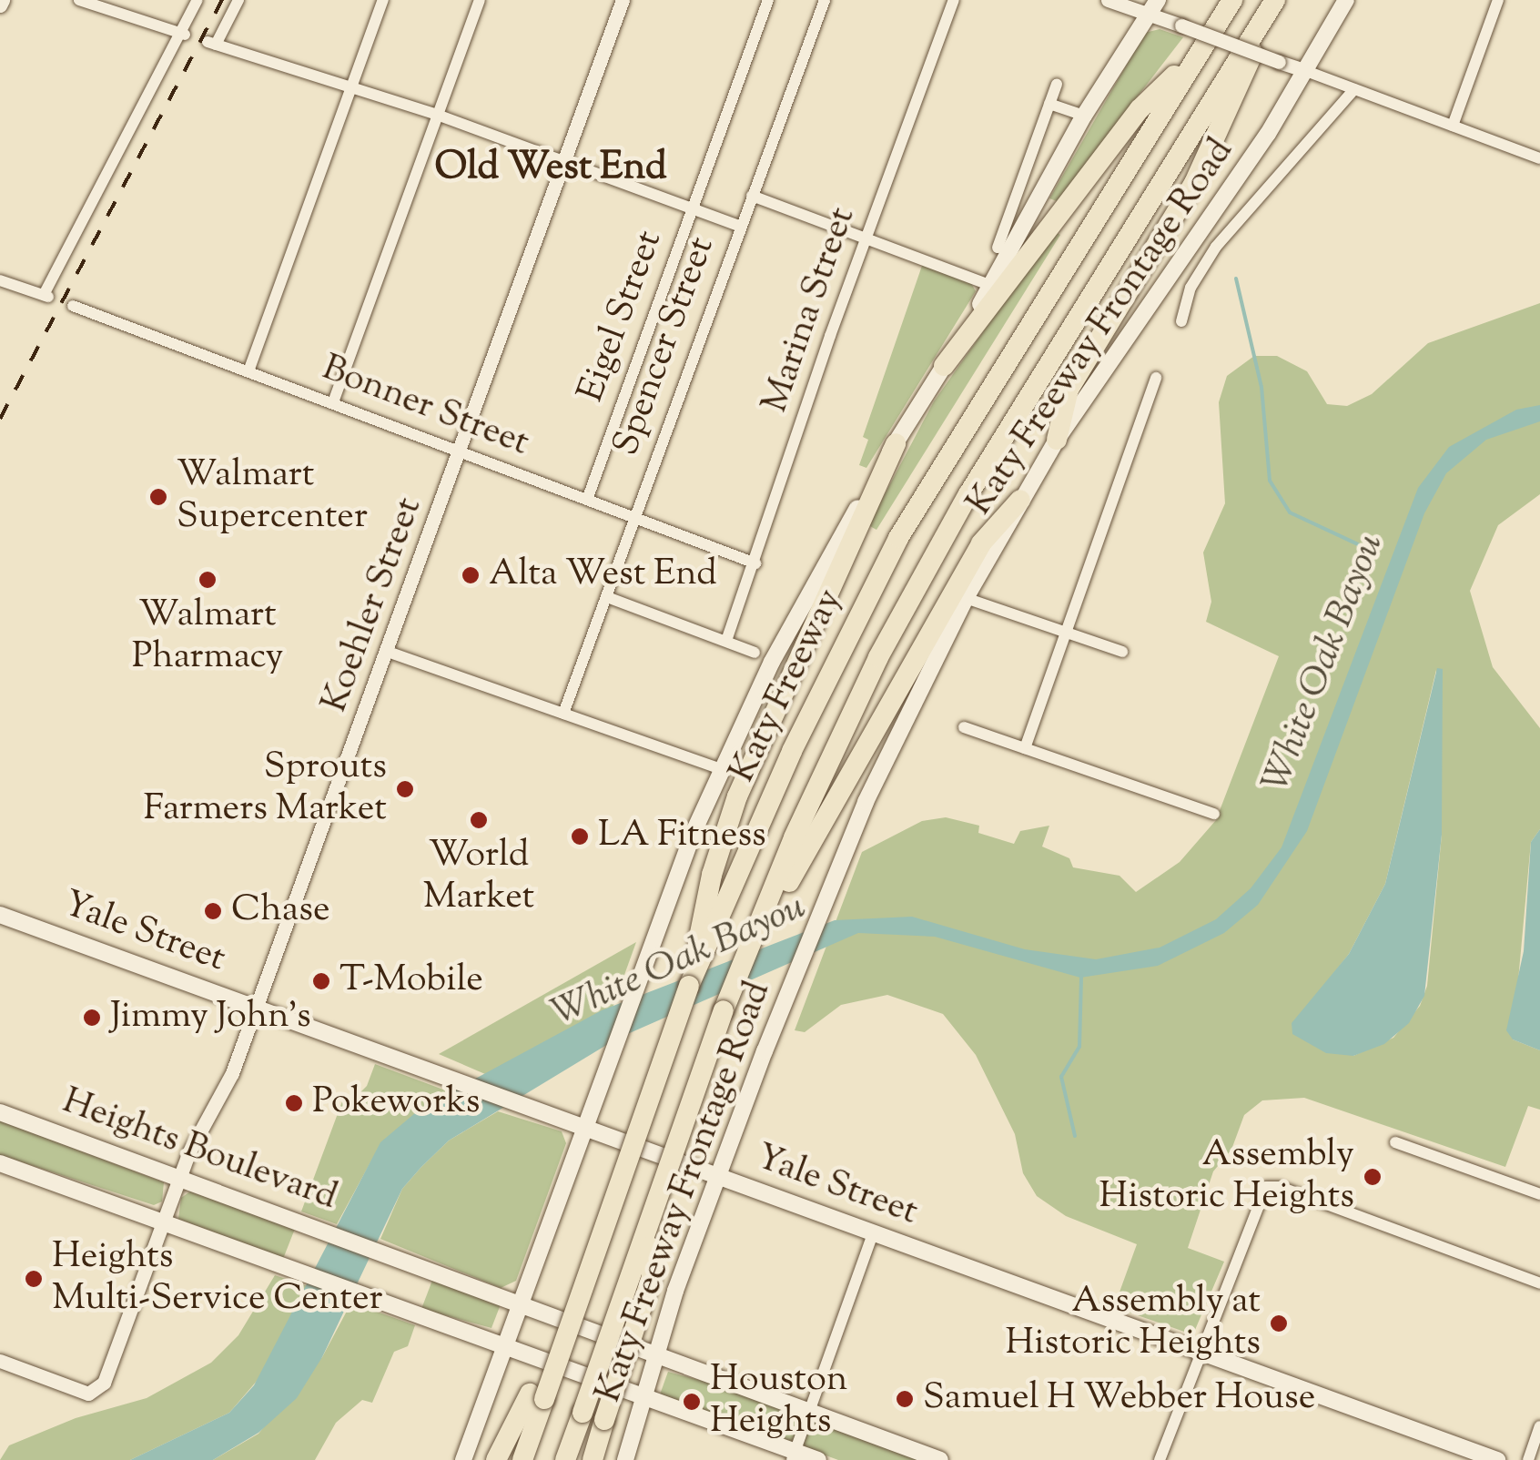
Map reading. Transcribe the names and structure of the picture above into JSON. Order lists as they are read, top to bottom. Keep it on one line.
{"streets":{"highway":["Katy Freeway"],"main road":["Katy Freeway Frontage Road","Yale Street","Heights Boulevard"],"street":["Marina Street","Eigel Street","Spencer Street","Bonner Street","Koehler Street"]},"crossings":[["Marina Street","Bonner Street"],["Eigel Street","Bonner Street"],["Katy Freeway Frontage Road","Yale Street"],["Katy Freeway Frontage Road","Heights Boulevard"],["Spencer Street","Bonner Street"],["Bonner Street","Koehler Street"],["Koehler Street","Yale Street"],["Koehler Street","Heights Boulevard"]],"districts":["Old West End"],"water":["White Oak Bayou"],"places":["Walmart Supercenter","Alta West End","Walmart Pharmacy","Sprouts Farmers Market","World Market","LA Fitness","Chase","T-Mobile","Jimmy John's","Pokeworks","Assembly Historic Heights","Heights Multi-Service Center","Assembly at Historic Heights","Samuel H Webber House","Houston Heights"]}
